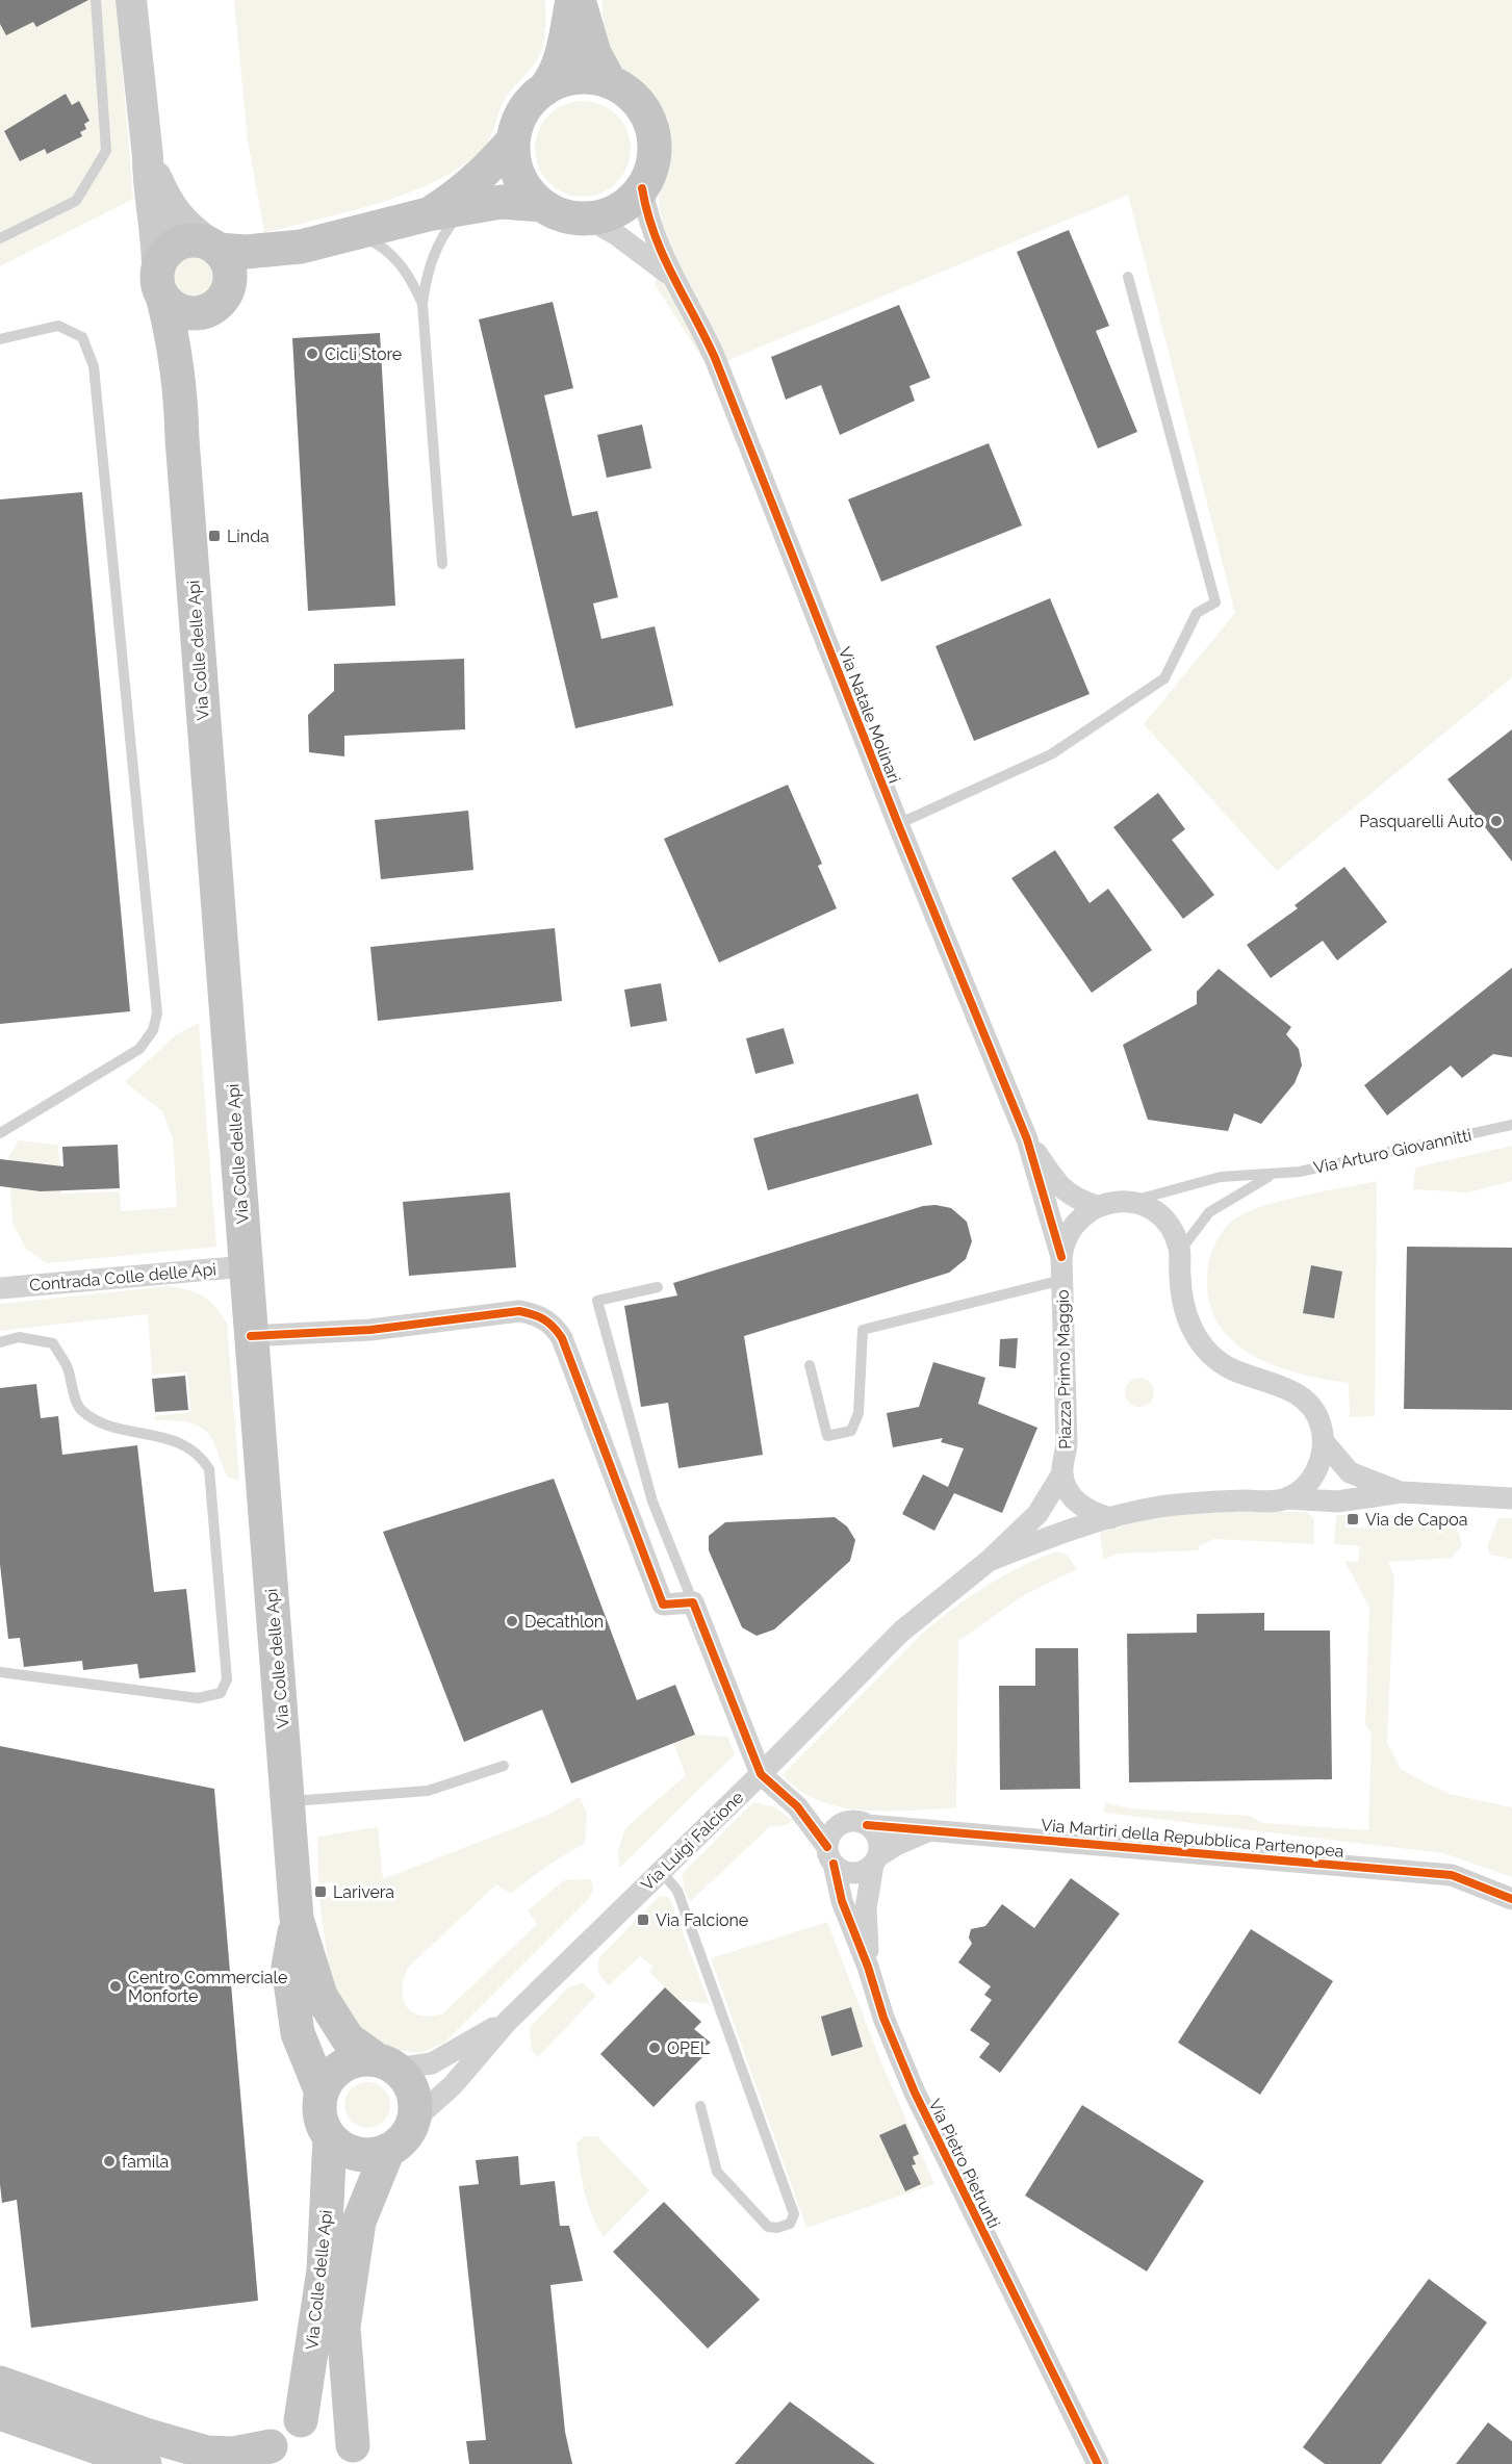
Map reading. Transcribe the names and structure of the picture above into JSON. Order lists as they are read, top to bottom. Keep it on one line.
{"streets":{"main road":["Via Colle delle Api"],"street":["Via Natale Molinari","Contrada Colle delle Api","Piazza Primo Maggio","Via Martiri della Repubblica Partenopea","Via Luigi Falcione","Via Pietro Pietrunti"],"lane":["Via Arturo Giovannitti"]},"crossings":[["Via Colle delle Api","Contrada Colle delle Api"],["Via Colle delle Api","Via Luigi Falcione"],["Via Natale Molinari","Piazza Primo Maggio"],["Piazza Primo Maggio","Via Luigi Falcione"],["Via Martiri della Repubblica Partenopea","Via Pietro Pietrunti"],["Via Luigi Falcione","Via Pietro Pietrunti"]],"places":{"other":["Cicli Store","Pasquarelli Auto","Decathlon","Centro Commerciale Monforte","OPEL","famila"],"transit":["Linda","Via de Capoa","Larivera","Via Falcione"]}}
